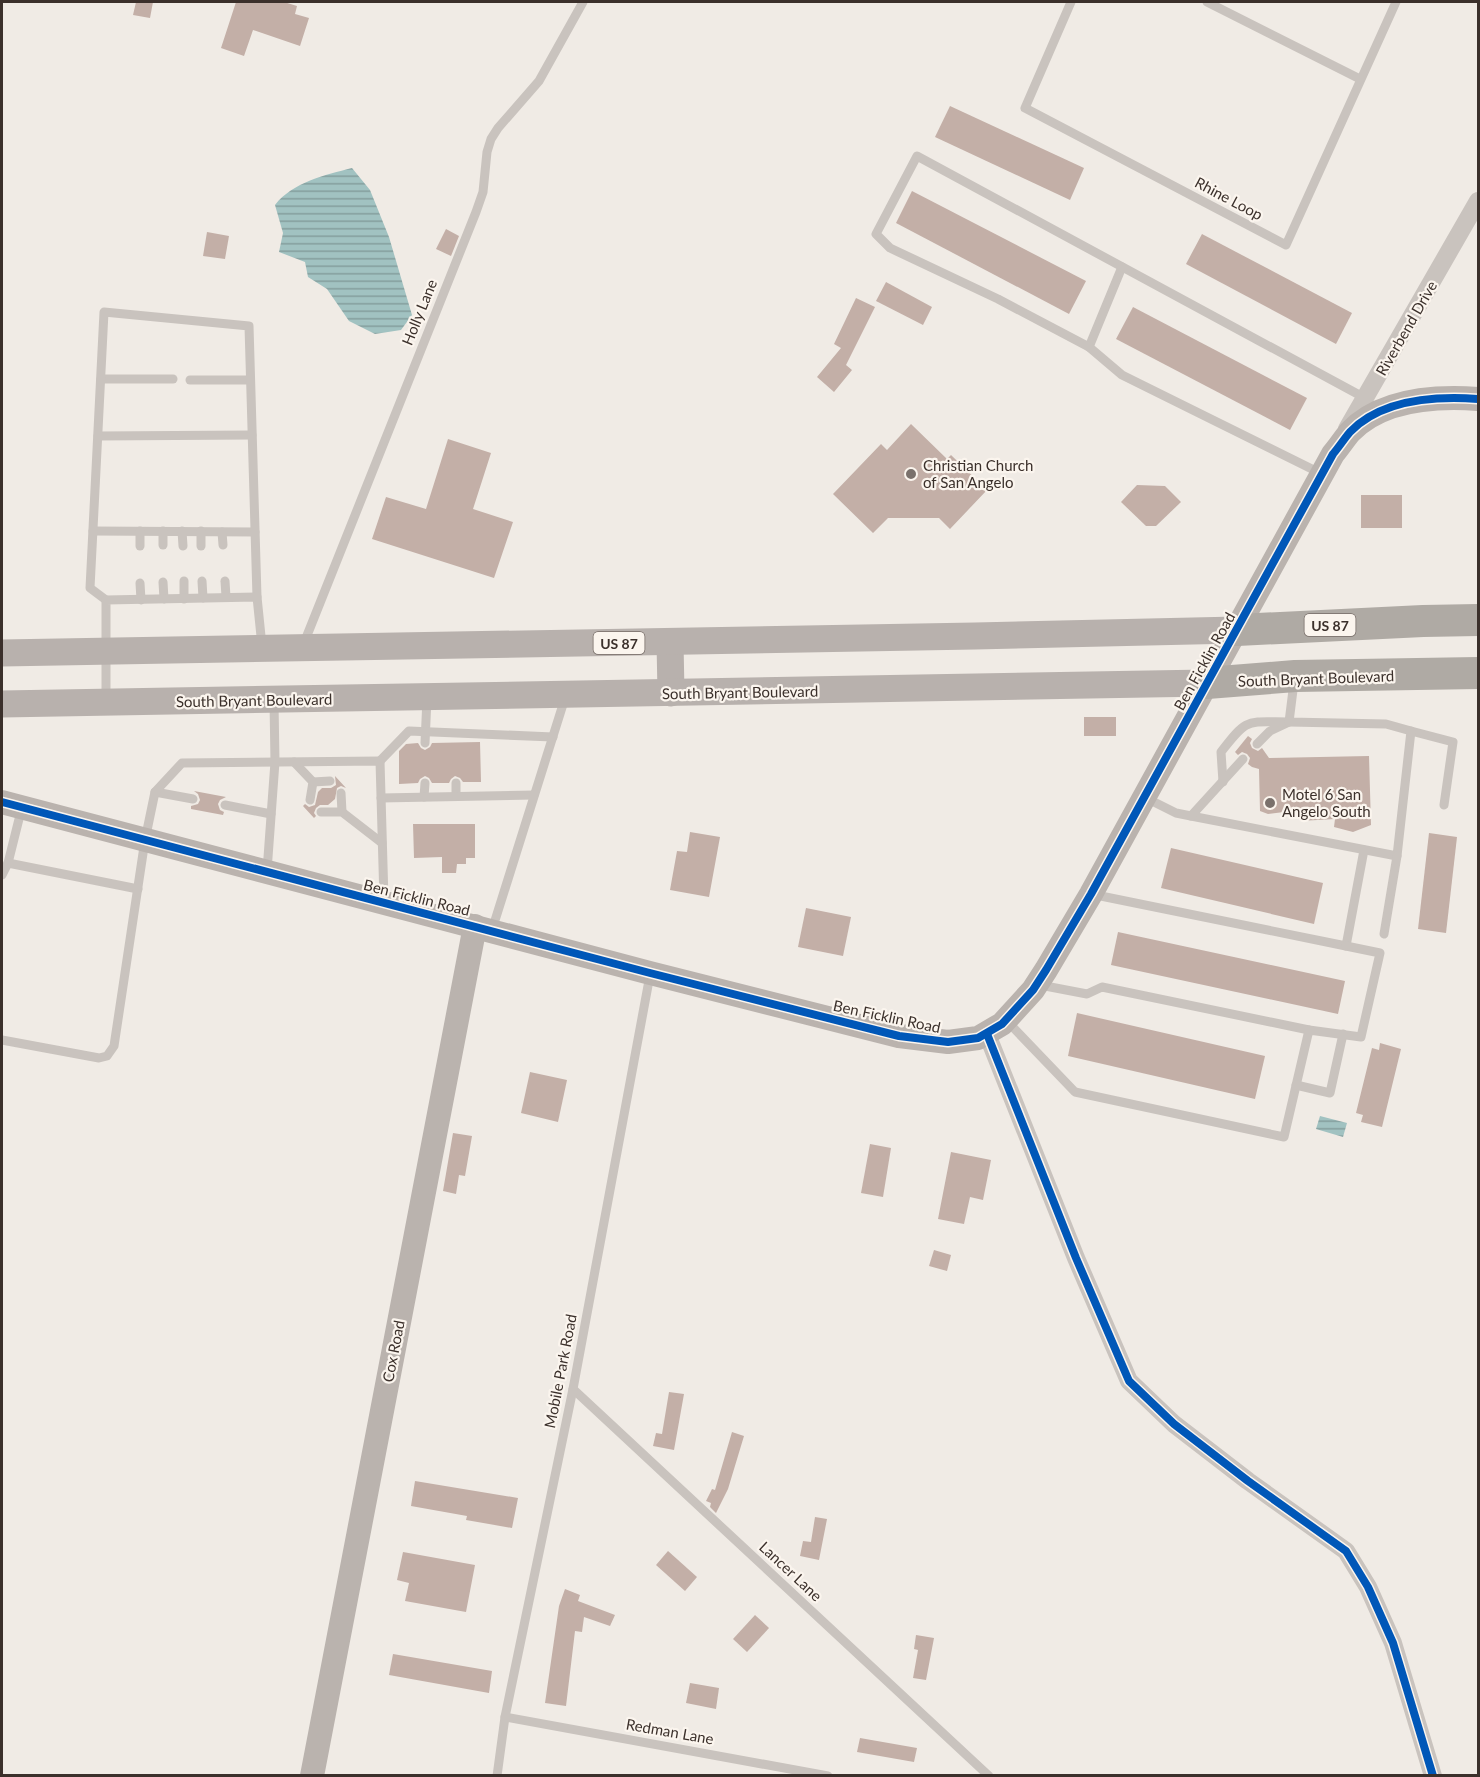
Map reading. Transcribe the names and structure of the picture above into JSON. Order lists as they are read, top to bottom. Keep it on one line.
{"streets":{"highway":["US 87","South Bryant Boulevard"],"street":["Riverbend Drive","Ben Ficklin Road","Cox Road"],"lane":["Rhine Loop","Holly Lane","Mobile Park Road","Lancer Lane","Redman Lane"]},"crossings":[["Holly Lane","US 87"],["Riverbend Drive","Ben Ficklin Road"],["US 87","Ben Ficklin Road"],["Ben Ficklin Road","South Bryant Boulevard"],["Ben Ficklin Road","Cox Road"],["Ben Ficklin Road","Mobile Park Road"],["Mobile Park Road","Lancer Lane"],["Mobile Park Road","Redman Lane"]],"places":["Christian Church of San Angelo","Motel 6 San Angelo South"]}
